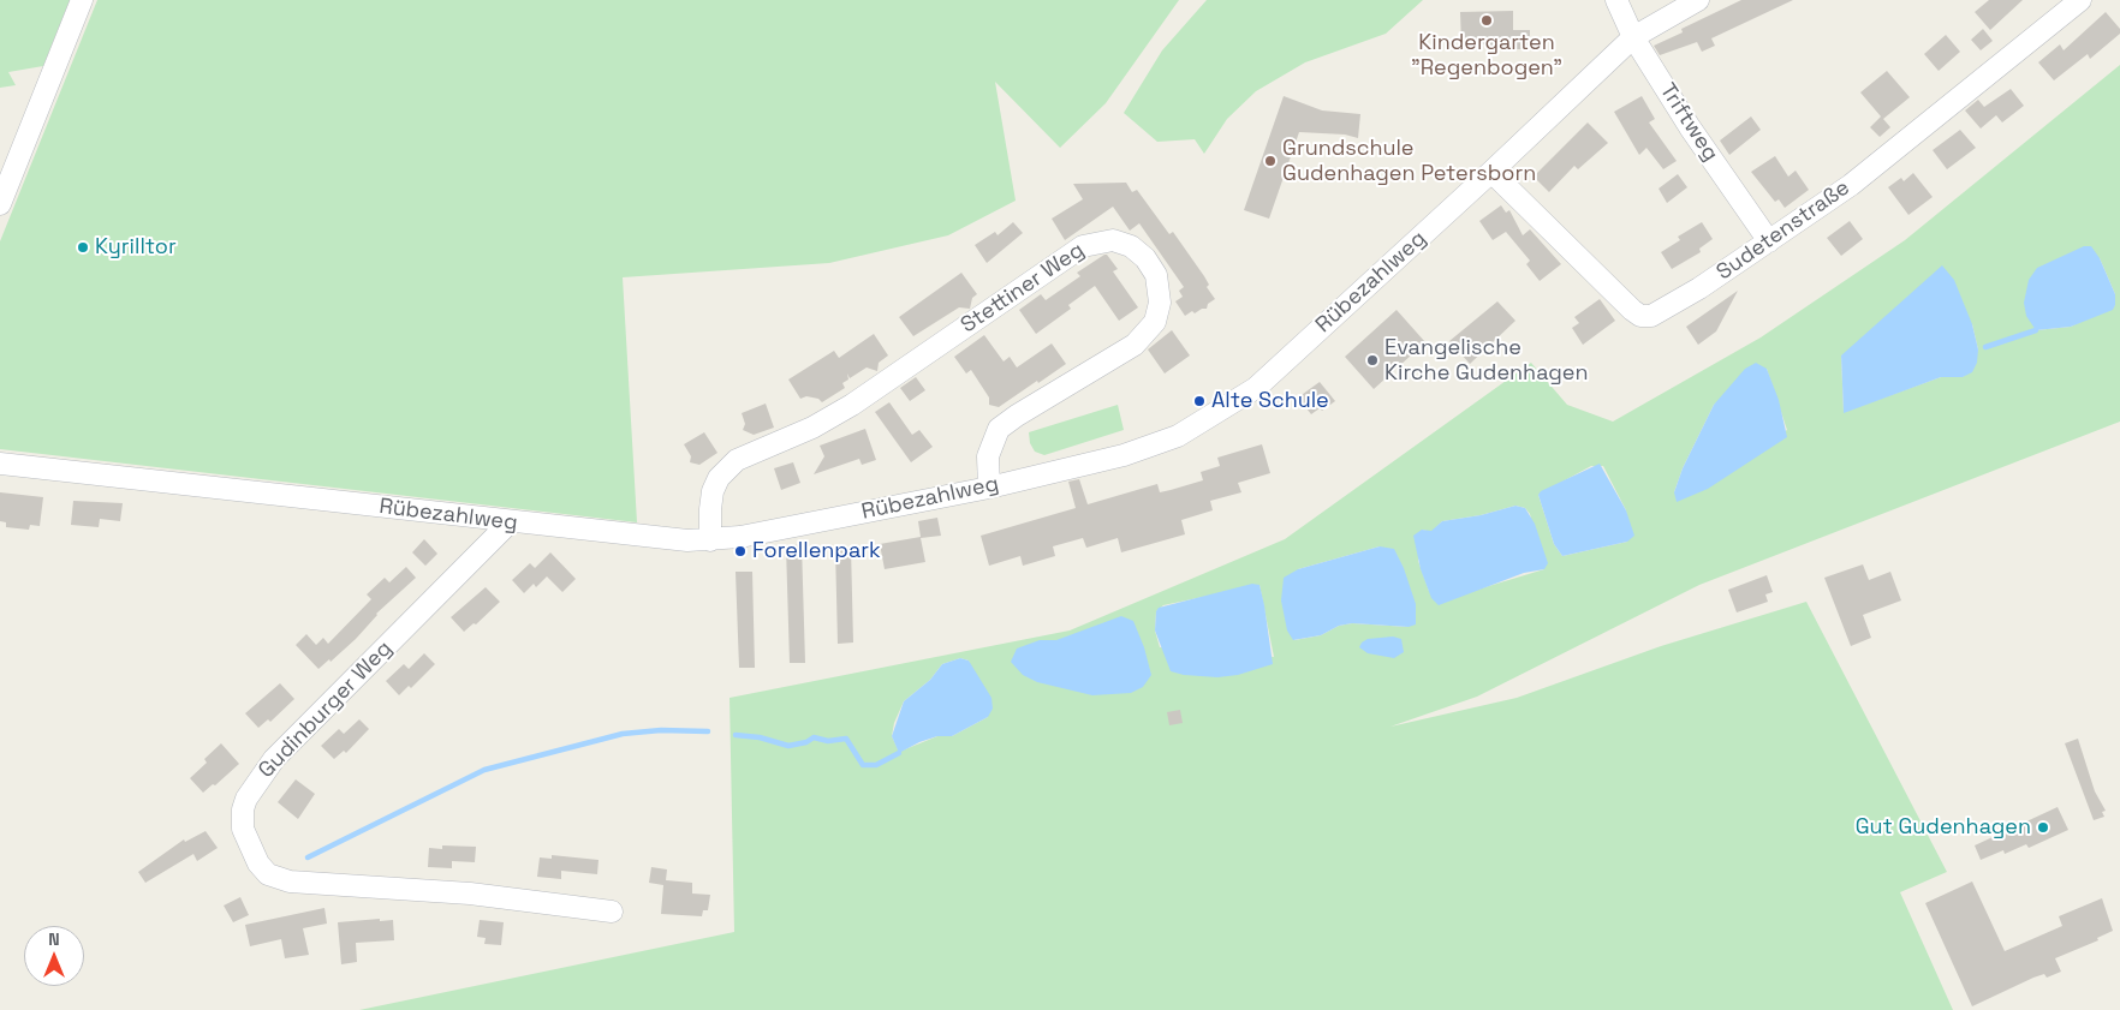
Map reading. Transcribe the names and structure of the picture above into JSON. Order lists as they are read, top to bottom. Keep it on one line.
{"streets":{"street":["Triftweg","Sudetenstraße","Rübezahlweg","Stettiner Weg","Gudinburger Weg"]},"crossings":[["Triftweg","Sudetenstraße"],["Triftweg","Rübezahlweg"],["Sudetenstraße","Rübezahlweg"],["Rübezahlweg","Stettiner Weg"],["Rübezahlweg","Gudinburger Weg"]],"places":["Kindergarten \"Regenbogen\"","Grundschule Gudenhagen Petersborn","Kyrilltor","Evangelische Kirche Gudenhagen","Alte Schule","Forellenpark","Gut Gudenhagen"],"north":"top"}
